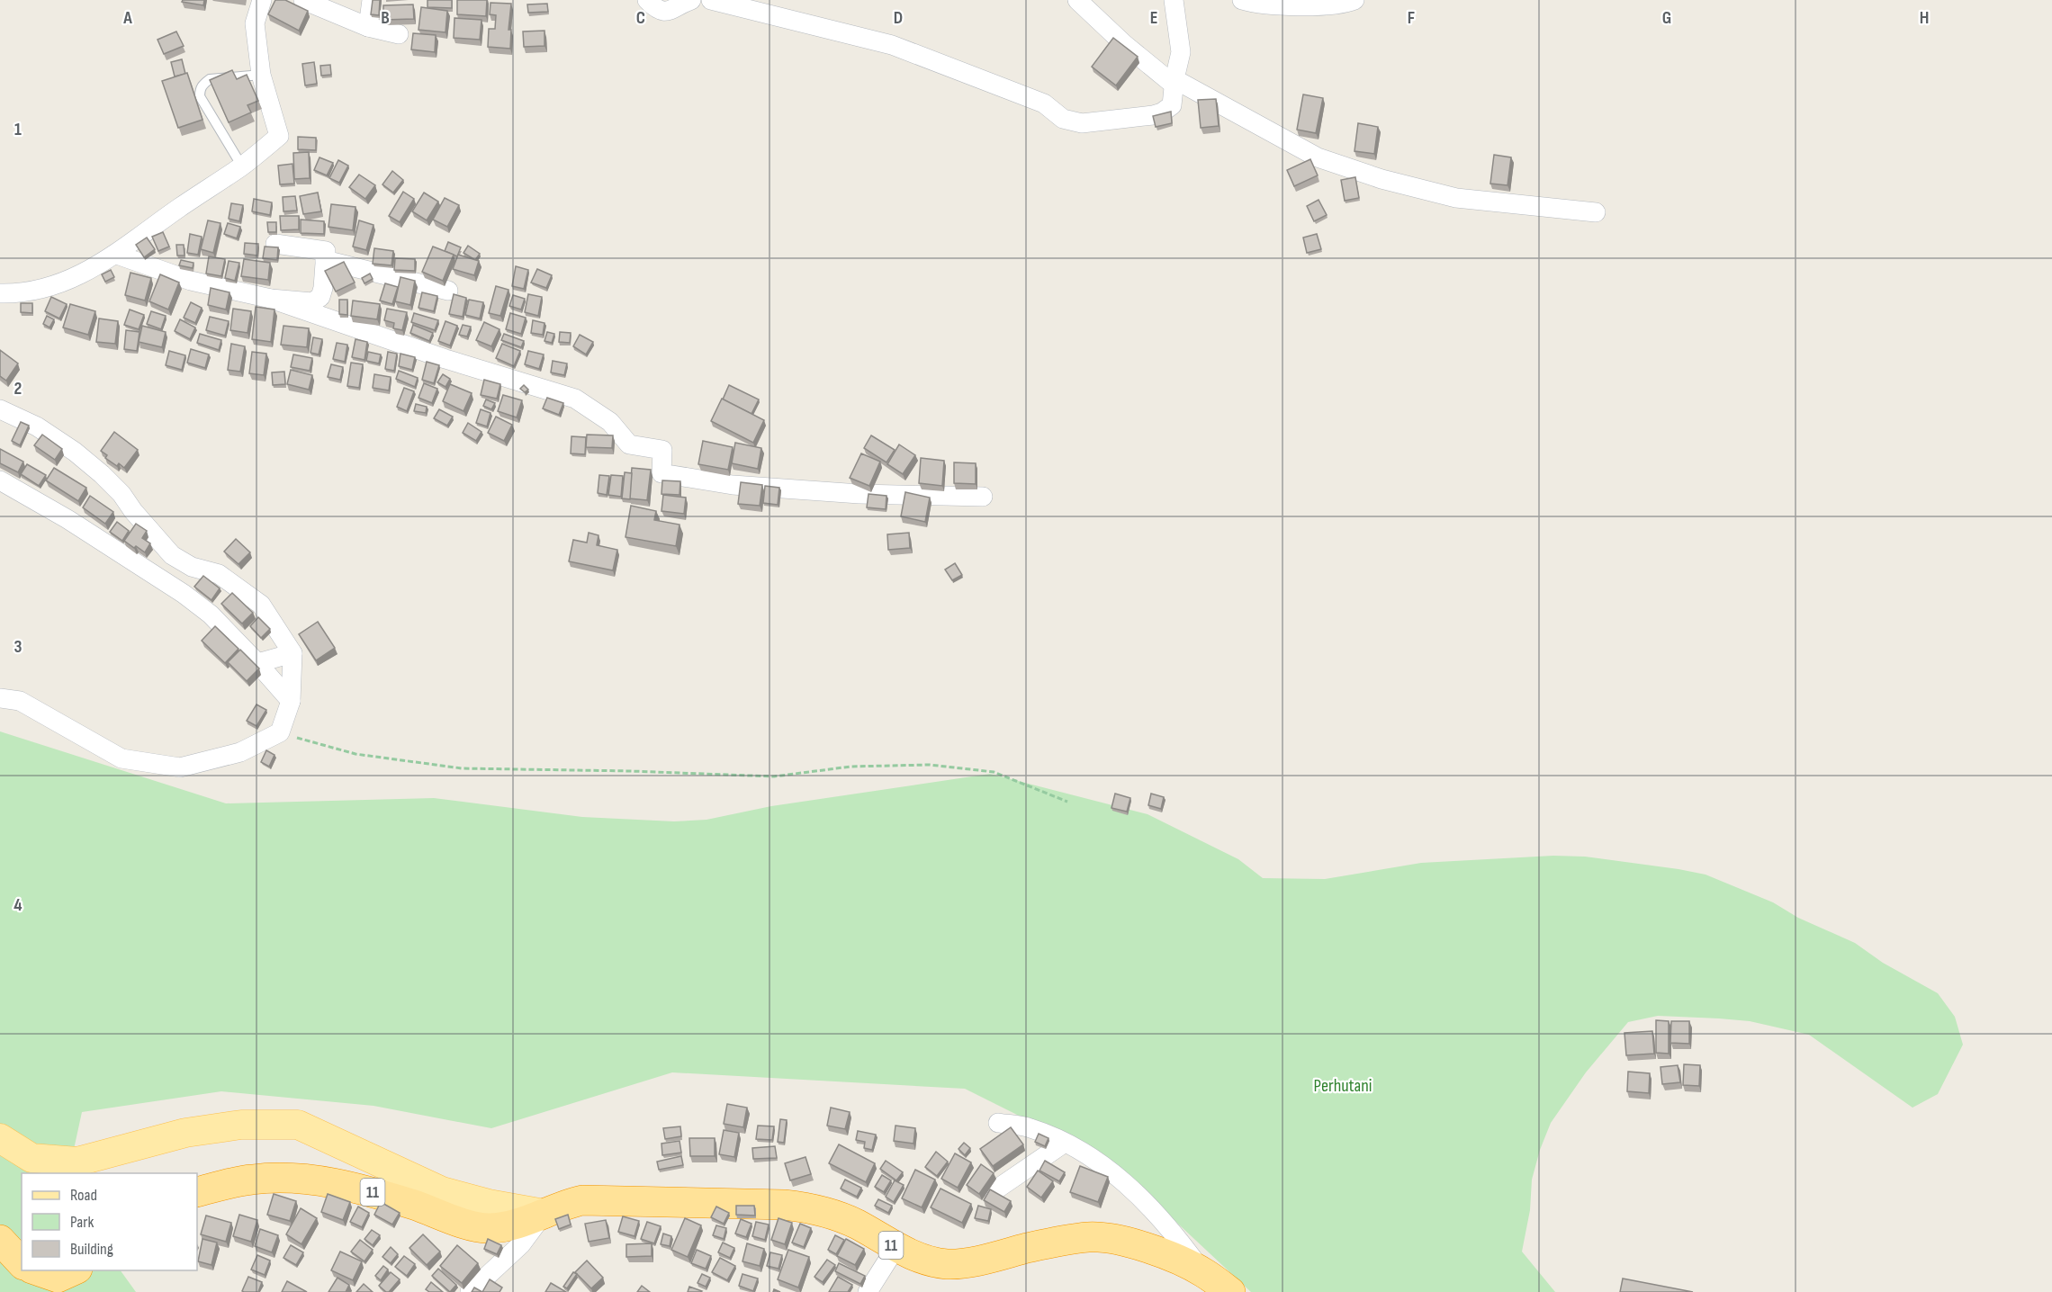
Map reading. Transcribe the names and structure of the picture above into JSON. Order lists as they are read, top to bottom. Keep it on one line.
{"streets":{"highway":["11"]},"parks":["Perhutani"],"legend":["Road","Park","Building"],"grid":{"columns":["A","B","C","D","E","F","G","H"],"rows":["1","2","3","4"]}}
